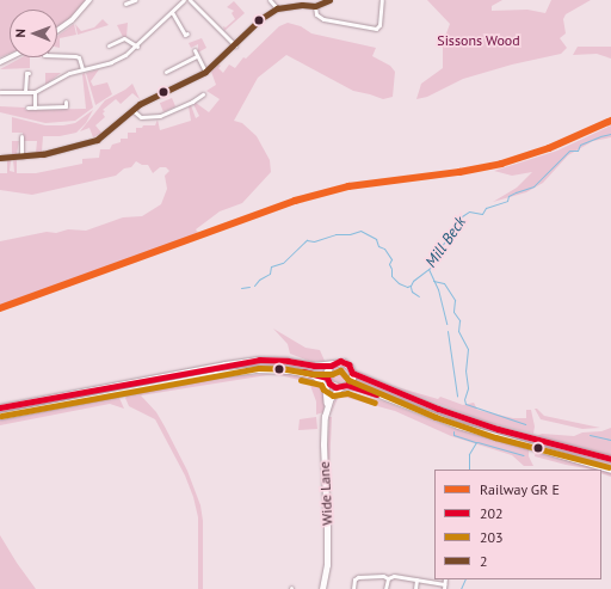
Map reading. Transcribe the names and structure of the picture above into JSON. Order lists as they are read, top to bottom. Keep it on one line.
{"streets":{"main road":["Wide Lane"]},"water":["Mill Beck"],"parks":["Sissons Wood"],"lines":["transit line 2","transit line 202","transit line 203"],"legend":["Railway GR E","202","203","2"],"north":"left"}
